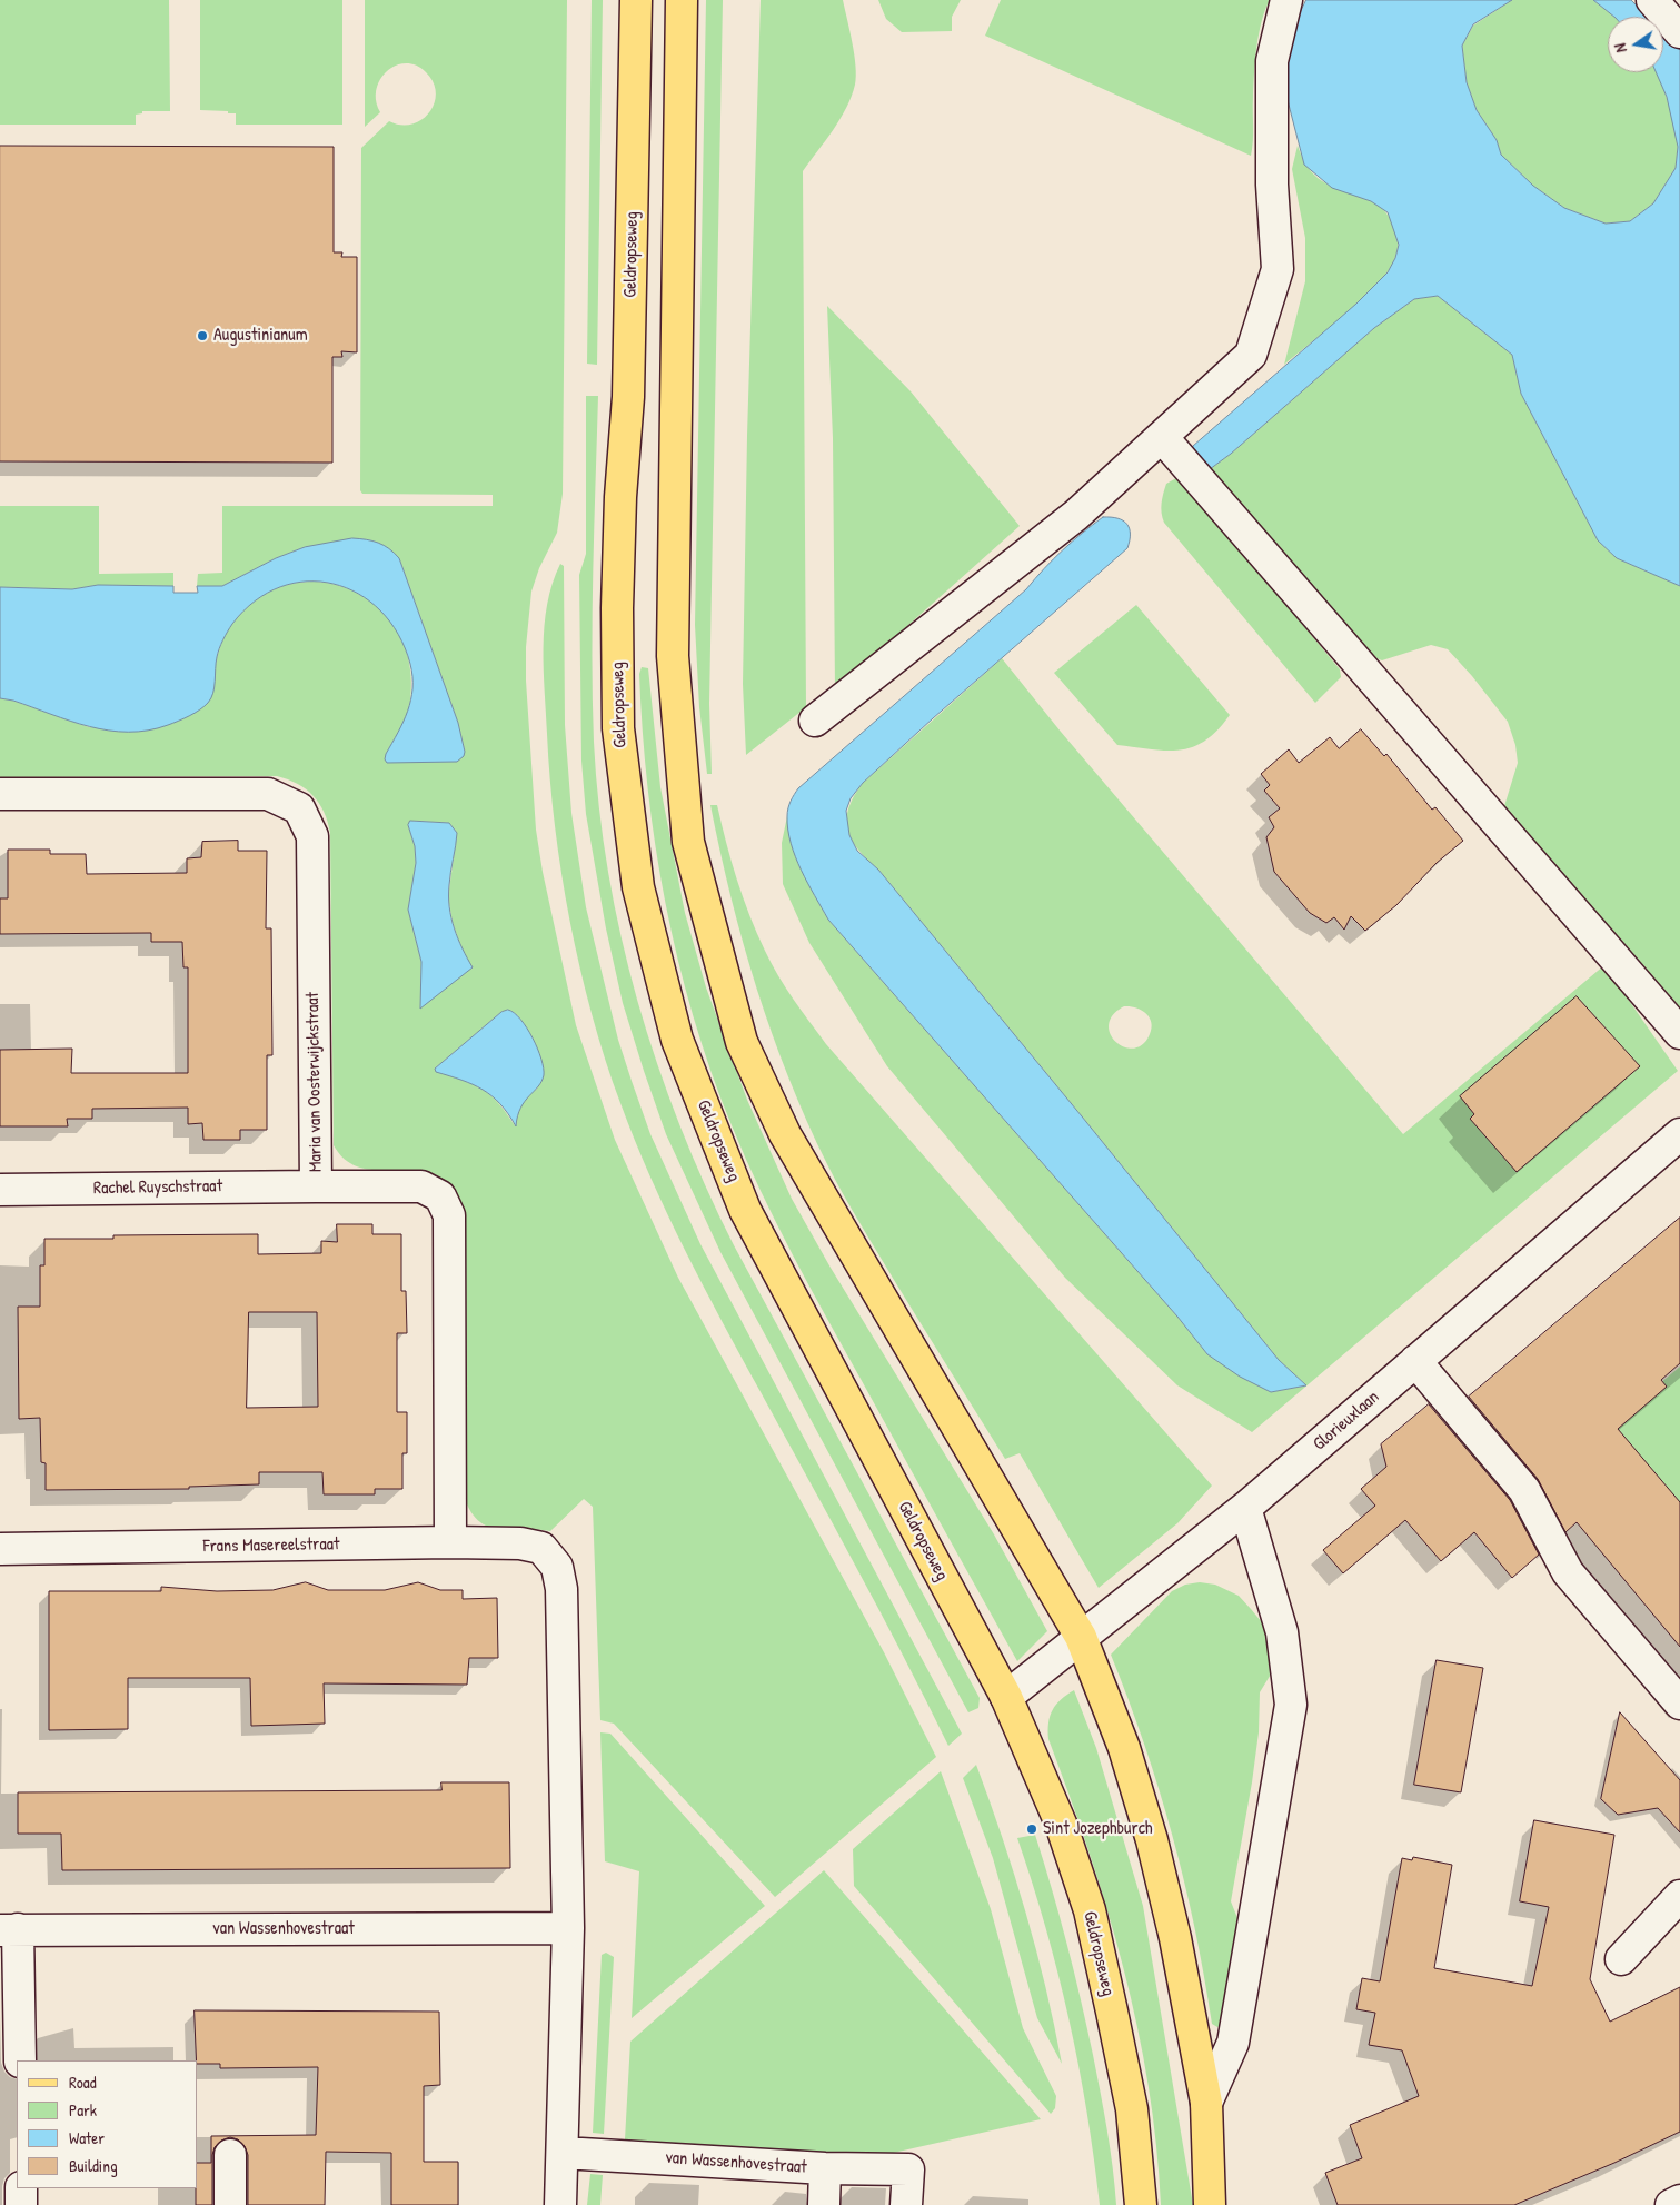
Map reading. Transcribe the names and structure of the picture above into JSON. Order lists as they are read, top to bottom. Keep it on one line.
{"streets":{"main road":["Geldropseweg"],"street":["Maria van Oosterwijckstraat","Rachel Ruyschstraat","Glorieuxlaan","Frans Masereelstraat","van Wassenhovestraat"]},"crossings":[["Geldropseweg","Glorieuxlaan"],["Maria van Oosterwijckstraat","Rachel Ruyschstraat"],["Maria van Oosterwijckstraat","Frans Masereelstraat"],["Frans Masereelstraat","van Wassenhovestraat"]],"places":["Augustinianum","Sint Jozephburch"],"legend":["Road","Park","Water","Building"],"north":"left"}
